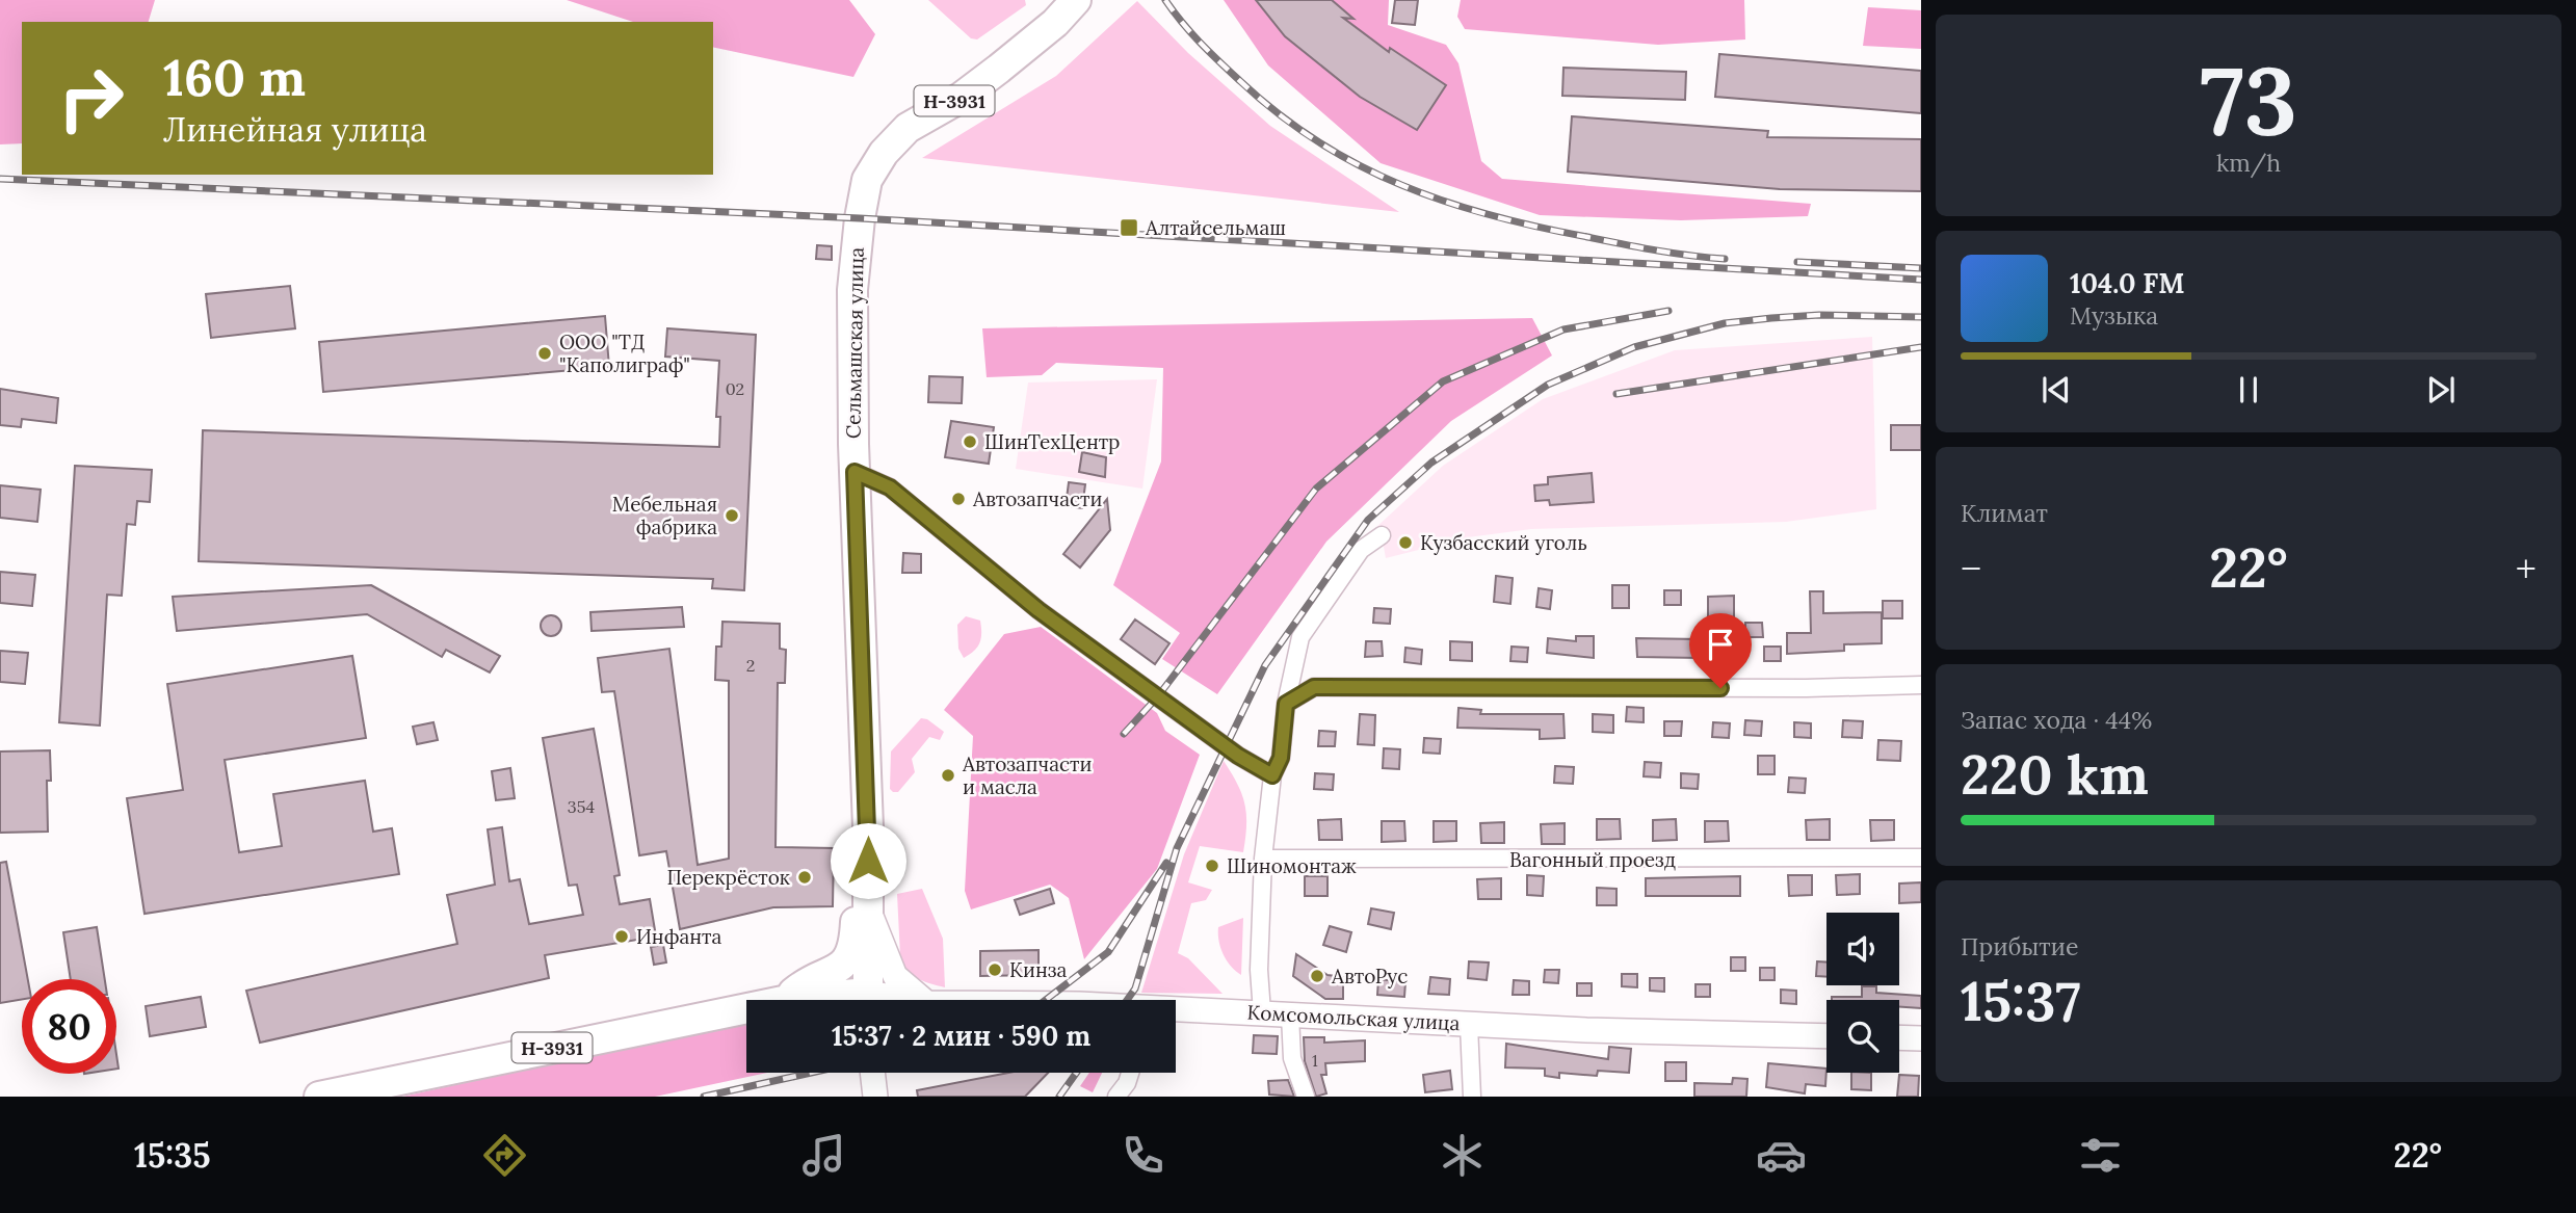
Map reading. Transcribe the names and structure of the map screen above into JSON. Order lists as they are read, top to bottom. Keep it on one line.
{"streets":{"highway":["Н-3931","Сельмашская улица"],"main road":["Комсомольская улица"],"street":["Вагонный проезд"]},"places":{"transit":["Алтайсельмаш"],"other":["ООО \"ТД \"Каполиграф\"","ШинТехЦентр","Автозапчасти","Мебельная фабрика","Кузбасский уголь","Автозапчасти и масла","Шиномонтаж","Перекрёсток","Инфанта","Кинза","АвтоРус"]},"house_numbers":["02","2","354","1"],"page":{"tile":[["73","km/h"],"Климат",["Запас хода · 44%","220 km"],["Прибытие","15:37"]],"turn":["160 m","Линейная улица"],"song":["104.0 FM","Музыка"],"heat":["−","22°","+"],"limit":"80","trip":"15:37 · 2 мин · 590 m","tabs":["15:35","22°"]}}
